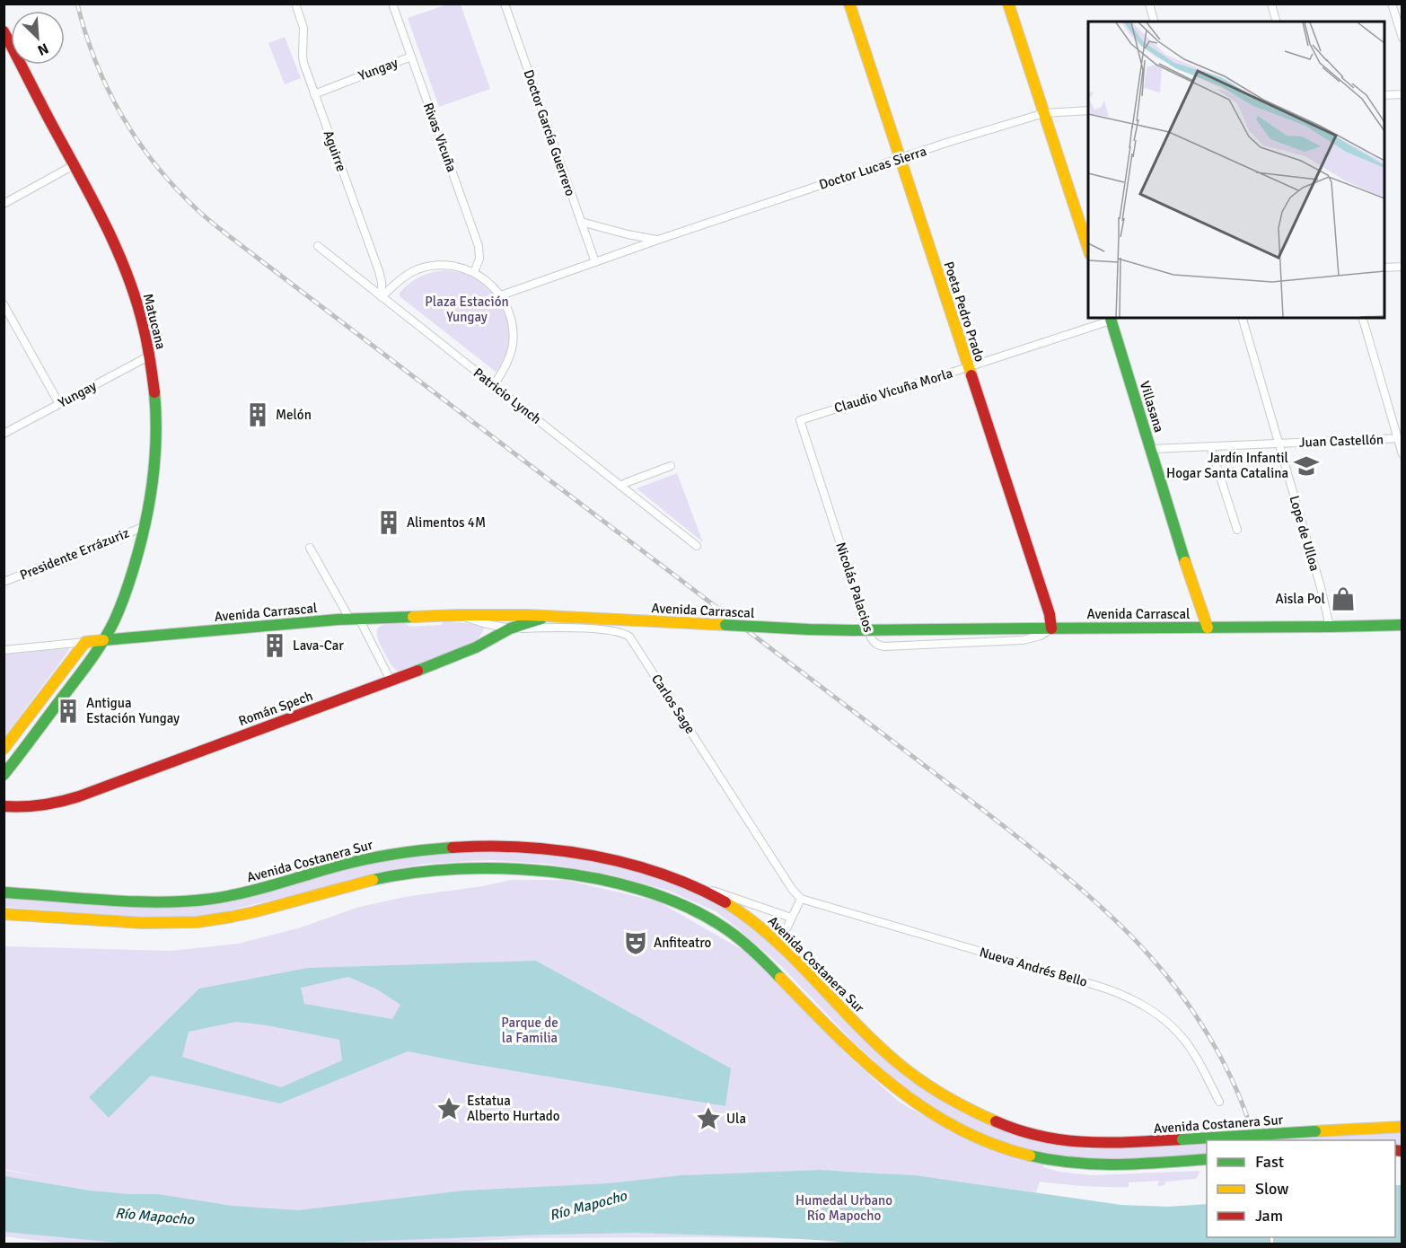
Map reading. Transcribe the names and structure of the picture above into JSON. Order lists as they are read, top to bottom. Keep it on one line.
{"streets":{"main road":["Poeta Pedro Prado","Matucana","Villasana","Avenida Carrascal","Román Spech","Avenida Costanera Sur"],"street":["Yungay","Doctor García Guerrero","Rivas Vicuña","Aguirre","Doctor Lucas Sierra","Claudio Vicuña Morla","Patricio Lynch","Juan Castellón","Lope de Ulloa","Presidente Errázuriz","Nicolás Palacios","Carlos Sage","Nueva Andrés Bello"]},"crossings":[["Yungay","Rivas Vicuña"],["Yungay","Aguirre"],["Yungay","Matucana"],["Doctor García Guerrero","Doctor Lucas Sierra"],["Aguirre","Patricio Lynch"],["Doctor Lucas Sierra","Poeta Pedro Prado"],["Poeta Pedro Prado","Claudio Vicuña Morla"],["Poeta Pedro Prado","Nicolás Palacios"],["Poeta Pedro Prado","Avenida Carrascal"],["Matucana","Presidente Errázuriz"],["Matucana","Avenida Carrascal"],["Claudio Vicuña Morla","Villasana"],["Claudio Vicuña Morla","Nicolás Palacios"],["Villasana","Juan Castellón"],["Villasana","Avenida Carrascal"],["Juan Castellón","Lope de Ulloa"],["Lope de Ulloa","Avenida Carrascal"],["Nicolás Palacios","Avenida Carrascal"],["Avenida Carrascal","Carlos Sage"],["Avenida Carrascal","Román Spech"],["Carlos Sage","Román Spech"],["Carlos Sage","Nueva Andrés Bello"]],"water":["Río Mapocho"],"parks":["Plaza Estación Yungay","Parque de la Familia","Humedal Urbano Río Mapocho"],"places":{"building":["Melón","Alimentos 4M","Lava-Car","Antigua Estación Yungay"],"school or university":["Jardín Infantil Hogar Santa Catalina"],"shop":["Aisla Pol"],"theatre":["Anfiteatro"],"place":["Estatua Alberto Hurtado","Ula"]},"legend":["Fast","Slow","Jam"],"north":"bottom right"}
